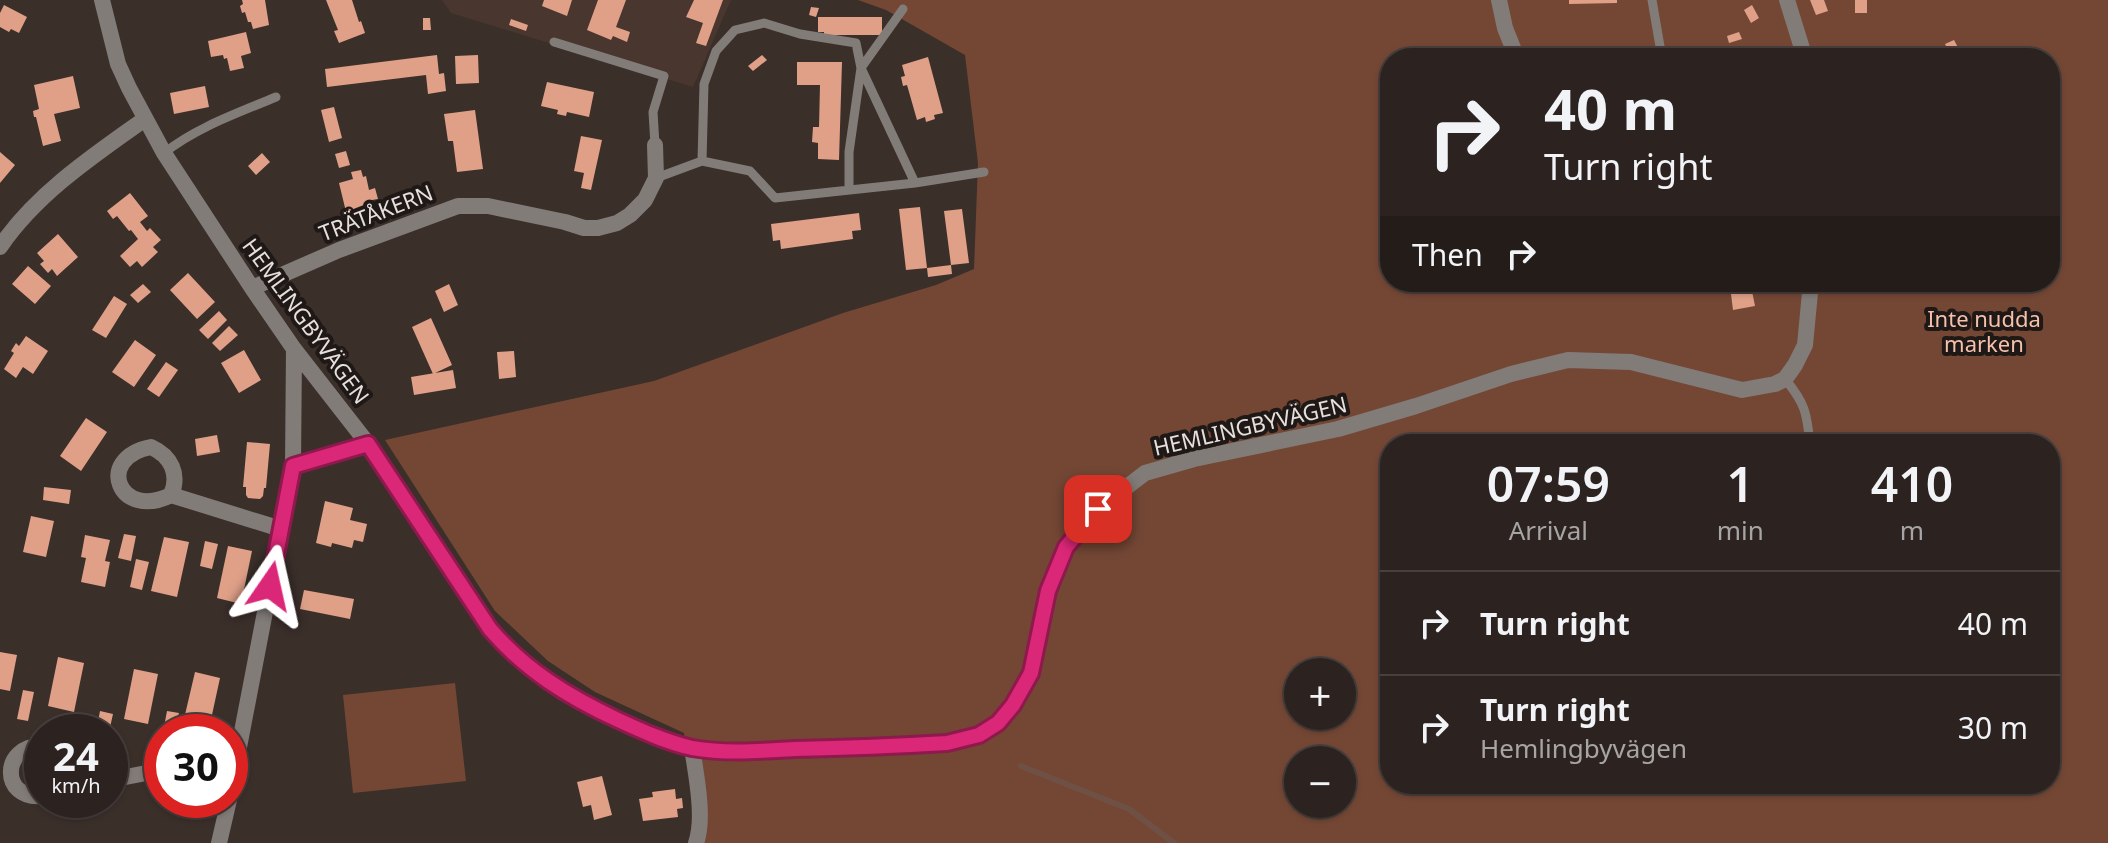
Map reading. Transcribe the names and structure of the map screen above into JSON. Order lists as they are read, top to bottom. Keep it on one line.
{"streets":{"street":["TRÄTÅKERN","HEMLINGBYVÄGEN"]},"crossings":[["TRÄTÅKERN","HEMLINGBYVÄGEN"]],"parks":["Inte nudda marken"],"page":{"turn":["40 m","Turn right"],"then":"Then","eta":["07:59","Arrival","1","min","410","m"],"list":[{"name":"Turn right","value":"40 m"},{"name":"Turn right","note":"Hemlingbyvägen","value":"30 m"}],"map_buttons":["+","−"],"speed":"24 km/h","limit":"30"}}
